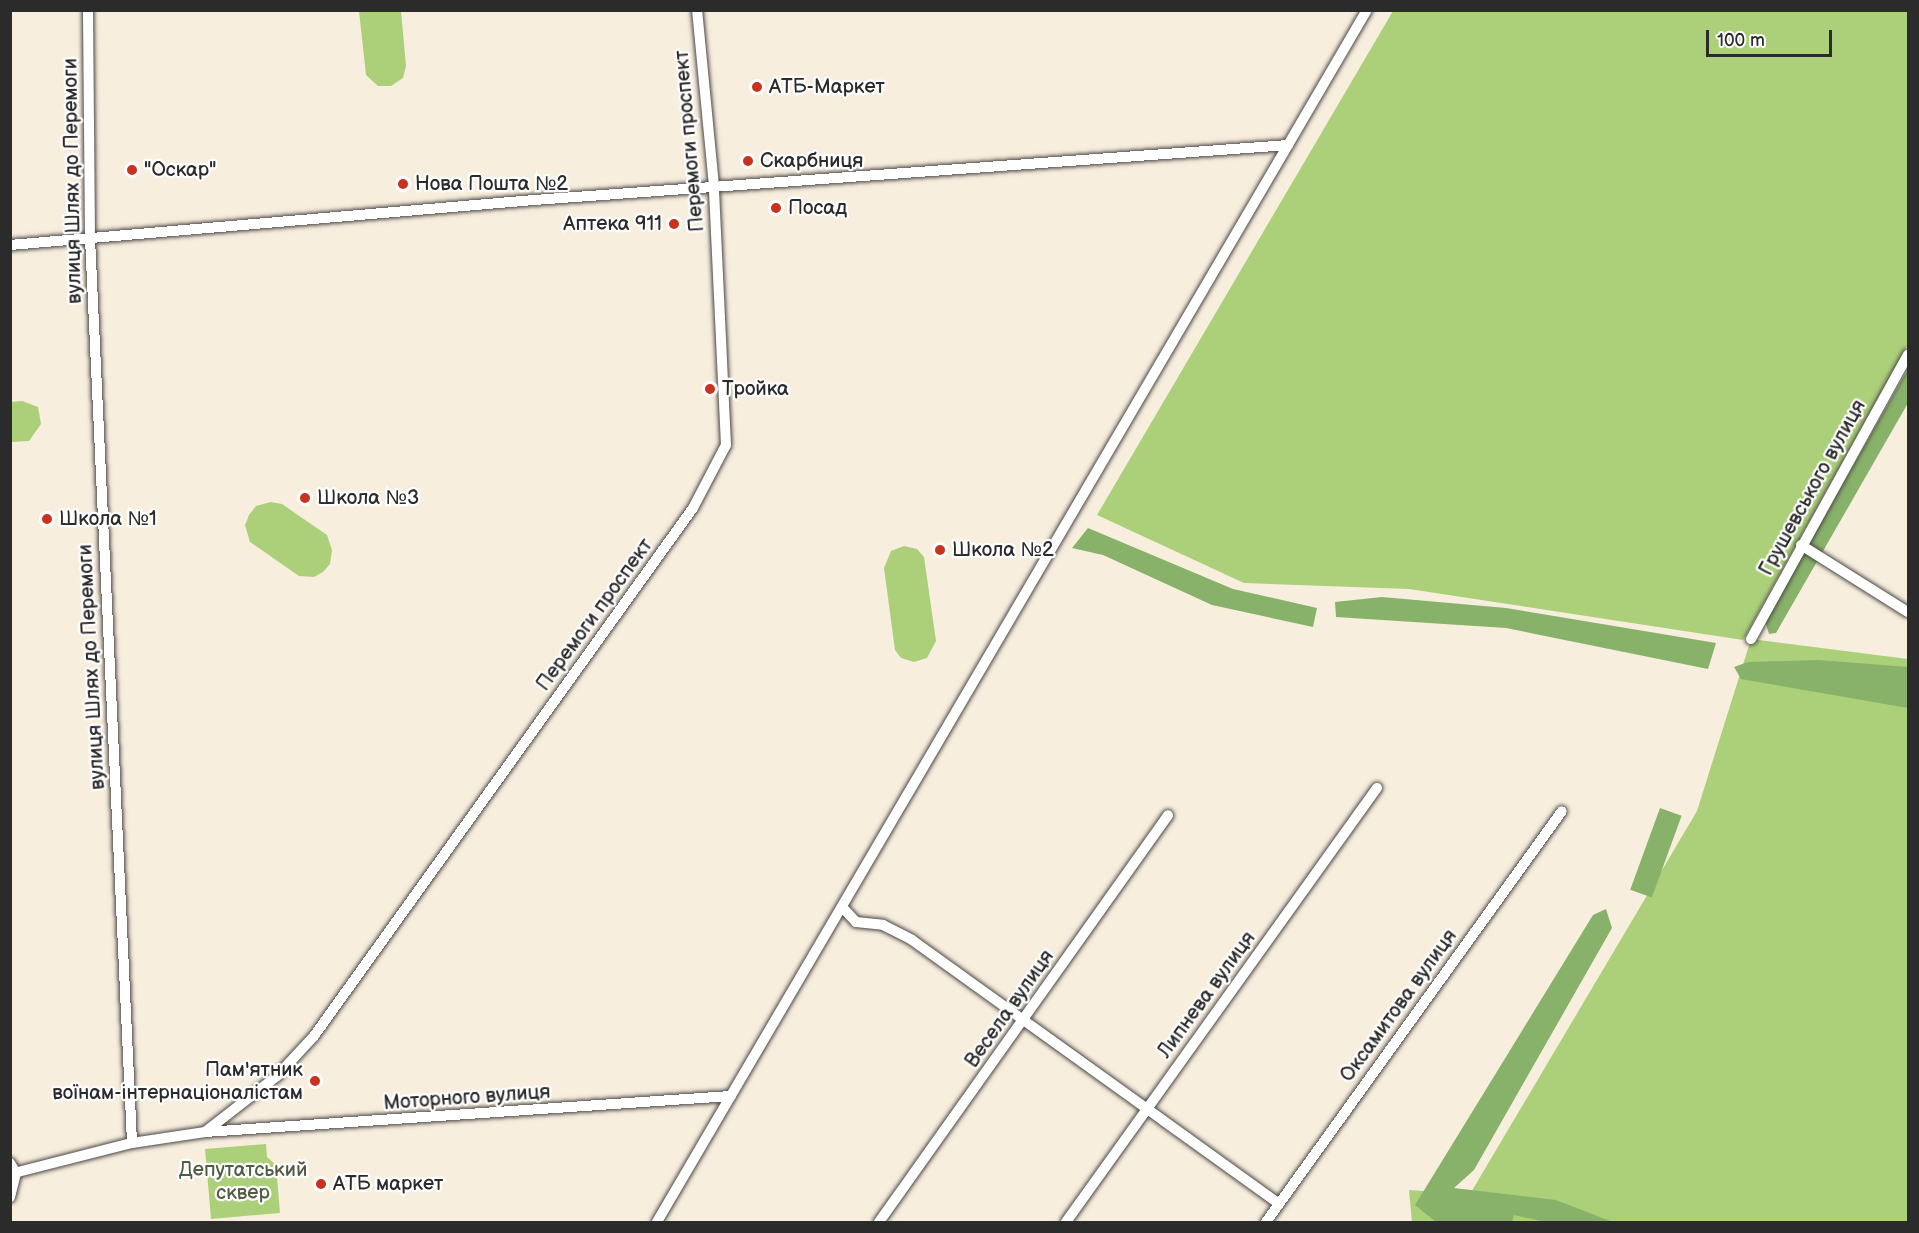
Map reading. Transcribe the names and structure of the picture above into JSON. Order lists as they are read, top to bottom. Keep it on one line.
{"streets":{"street":["Перемоги проспект","вулиця Шлях до Перемоги","Грушевського вулиця","Липнева вулиця","Оксамитова вулиця","Весела вулиця","Моторного вулиця"]},"crossings":[["Перемоги проспект","Моторного вулиця"],["вулиця Шлях до Перемоги","Моторного вулиця"]],"parks":["Депутатський сквер"],"places":["АТБ-Маркет","Скарбниця","\"Оскар\"","Нова Пошта №2","Посад","Аптека 911","Тройка","Школа №3","Школа №1","Школа №2","Пам'ятник воїнам-інтернаціоналістам","АТБ маркет"],"scale_bar":"100 m"}
